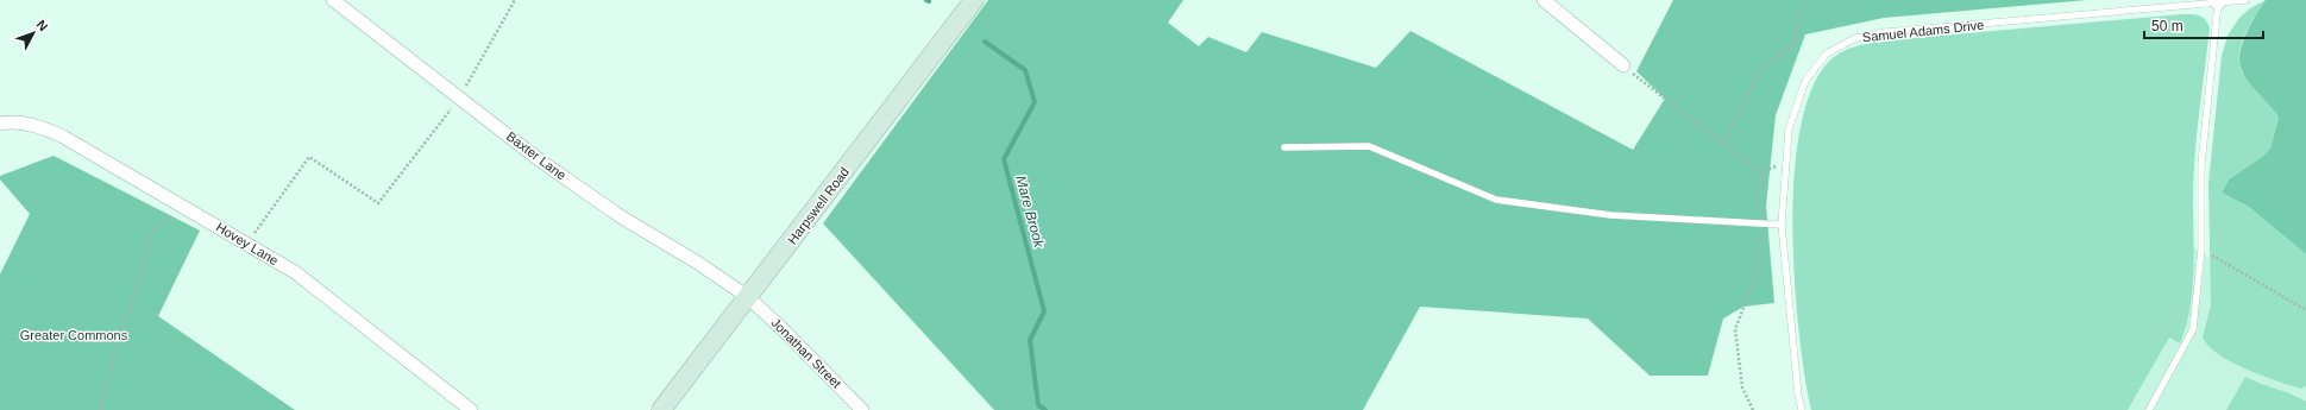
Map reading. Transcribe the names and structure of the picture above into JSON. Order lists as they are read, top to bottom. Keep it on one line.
{"streets":{"main road":["Harpswell Road"],"street":["Baxter Lane","Hovey Lane","Jonathan Street"],"lane":["Samuel Adams Drive"]},"crossings":[["Baxter Lane","Harpswell Road"],["Baxter Lane","Jonathan Street"],["Harpswell Road","Jonathan Street"]],"water":["Mare Brook"],"parks":["Greater Commons"],"scale_bar":"50 m","north":"top right"}
